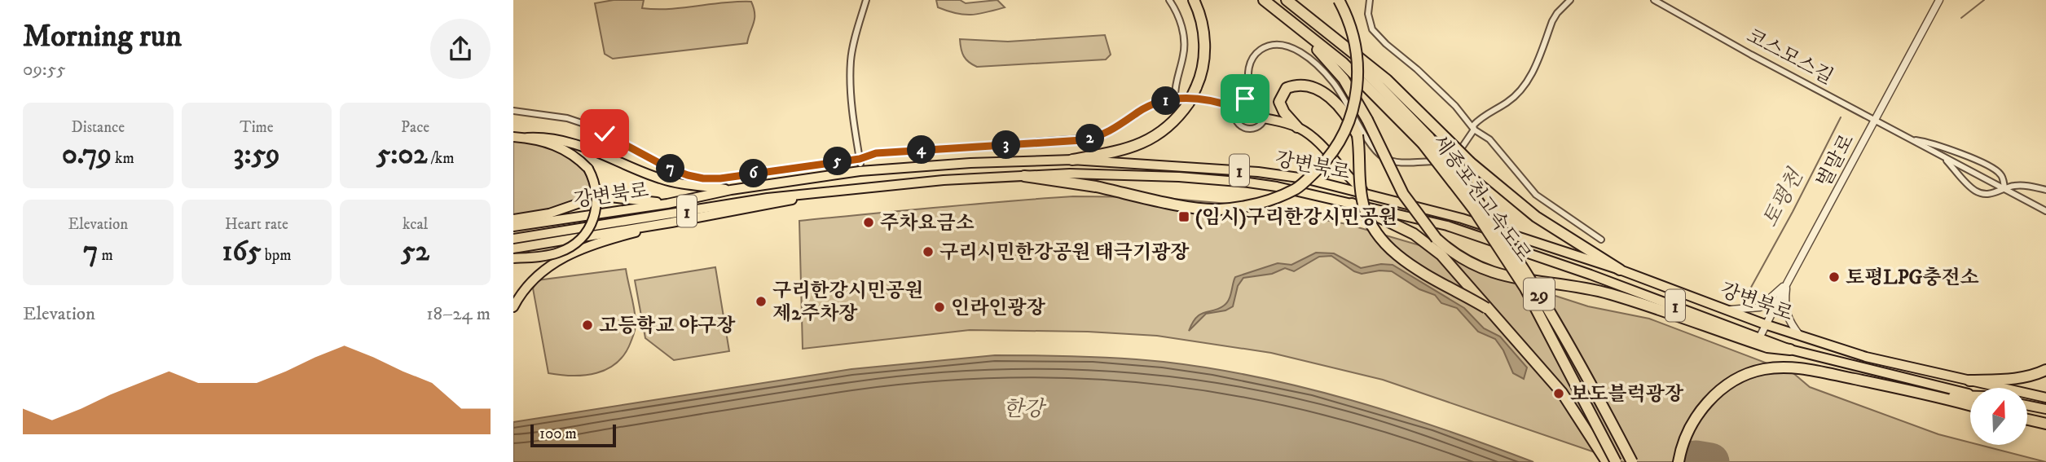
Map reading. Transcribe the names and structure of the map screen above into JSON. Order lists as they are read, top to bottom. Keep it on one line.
{"streets":{"highway":["강변북로","1","세종포천고속도로","29"],"street":["코스모스길","벌말로"]},"crossings":[["코스모스길","벌말로"],["벌말로","강변북로"],["벌말로","1"],["강변북로","1"]],"water":["토평천","한강"],"places":{"transit":["(임시)구리한강시민공원"],"other":["주차요금소","구리시민한강공원 태극기광장","토평LPG충전소","구리한강시민공원 제2주차장","인라인광장","고등학교 야구장","보도블럭광장"]},"scale_bar":"100 m","north":"top","page":{"heading":["Morning run","09:55"],"pins":["1","2","3","4","5","7","6"],"stats":[["Distance","0.79 km"],["Time","3:59"],["Pace","5:02 /km"],["Elevation","7 m"],["Heart rate","165 bpm"],["kcal","52"]],"chart":["Elevation","18–24 m"],"scale":"100 m"}}
